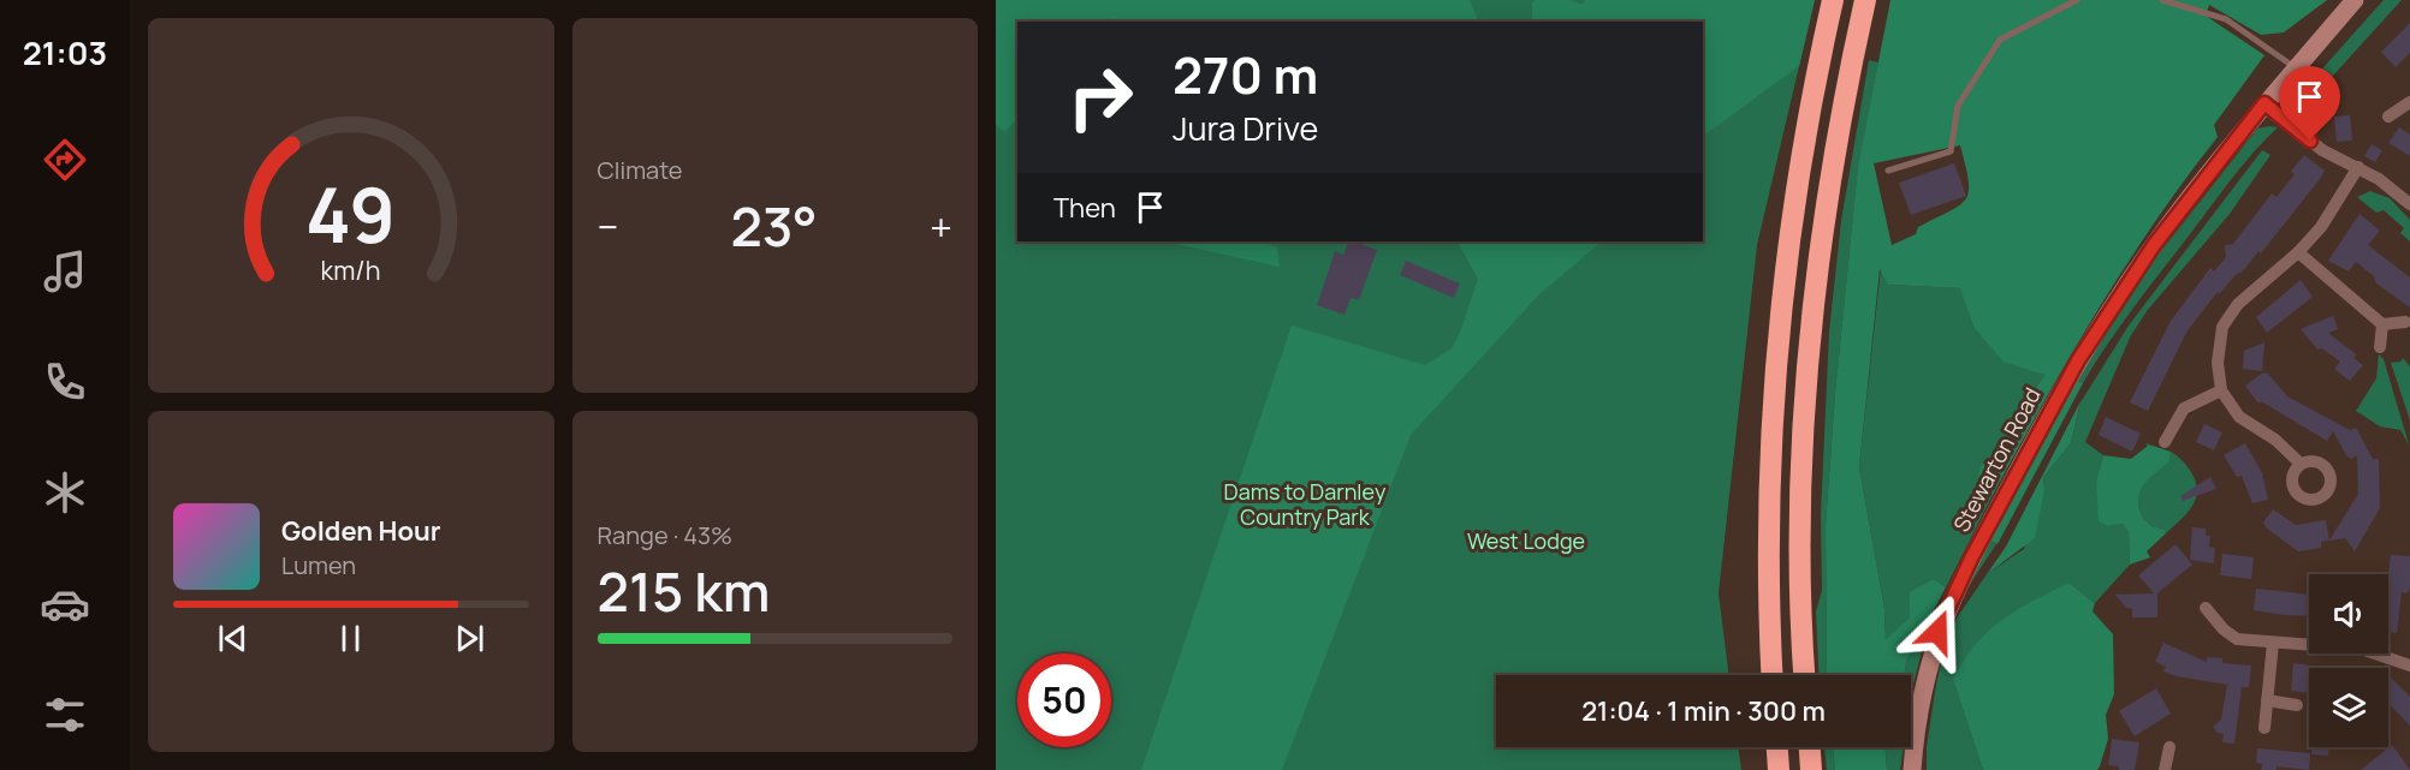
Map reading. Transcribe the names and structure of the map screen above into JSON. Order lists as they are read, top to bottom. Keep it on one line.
{"streets":{"main road":["Stewarton Road"]},"parks":["Dams to Darnley Country Park","West Lodge"],"page":{"tabs":"21:03","tile":["Climate",["Range · 43%","215 km"]],"turn":["270 m","Jura Drive"],"then":"Then","heat":["−","23°","+"],"song":["Golden Hour","Lumen"],"limit":"50","trip":"21:04 · 1 min · 300 m","gauge":["49","km/h"]}}
